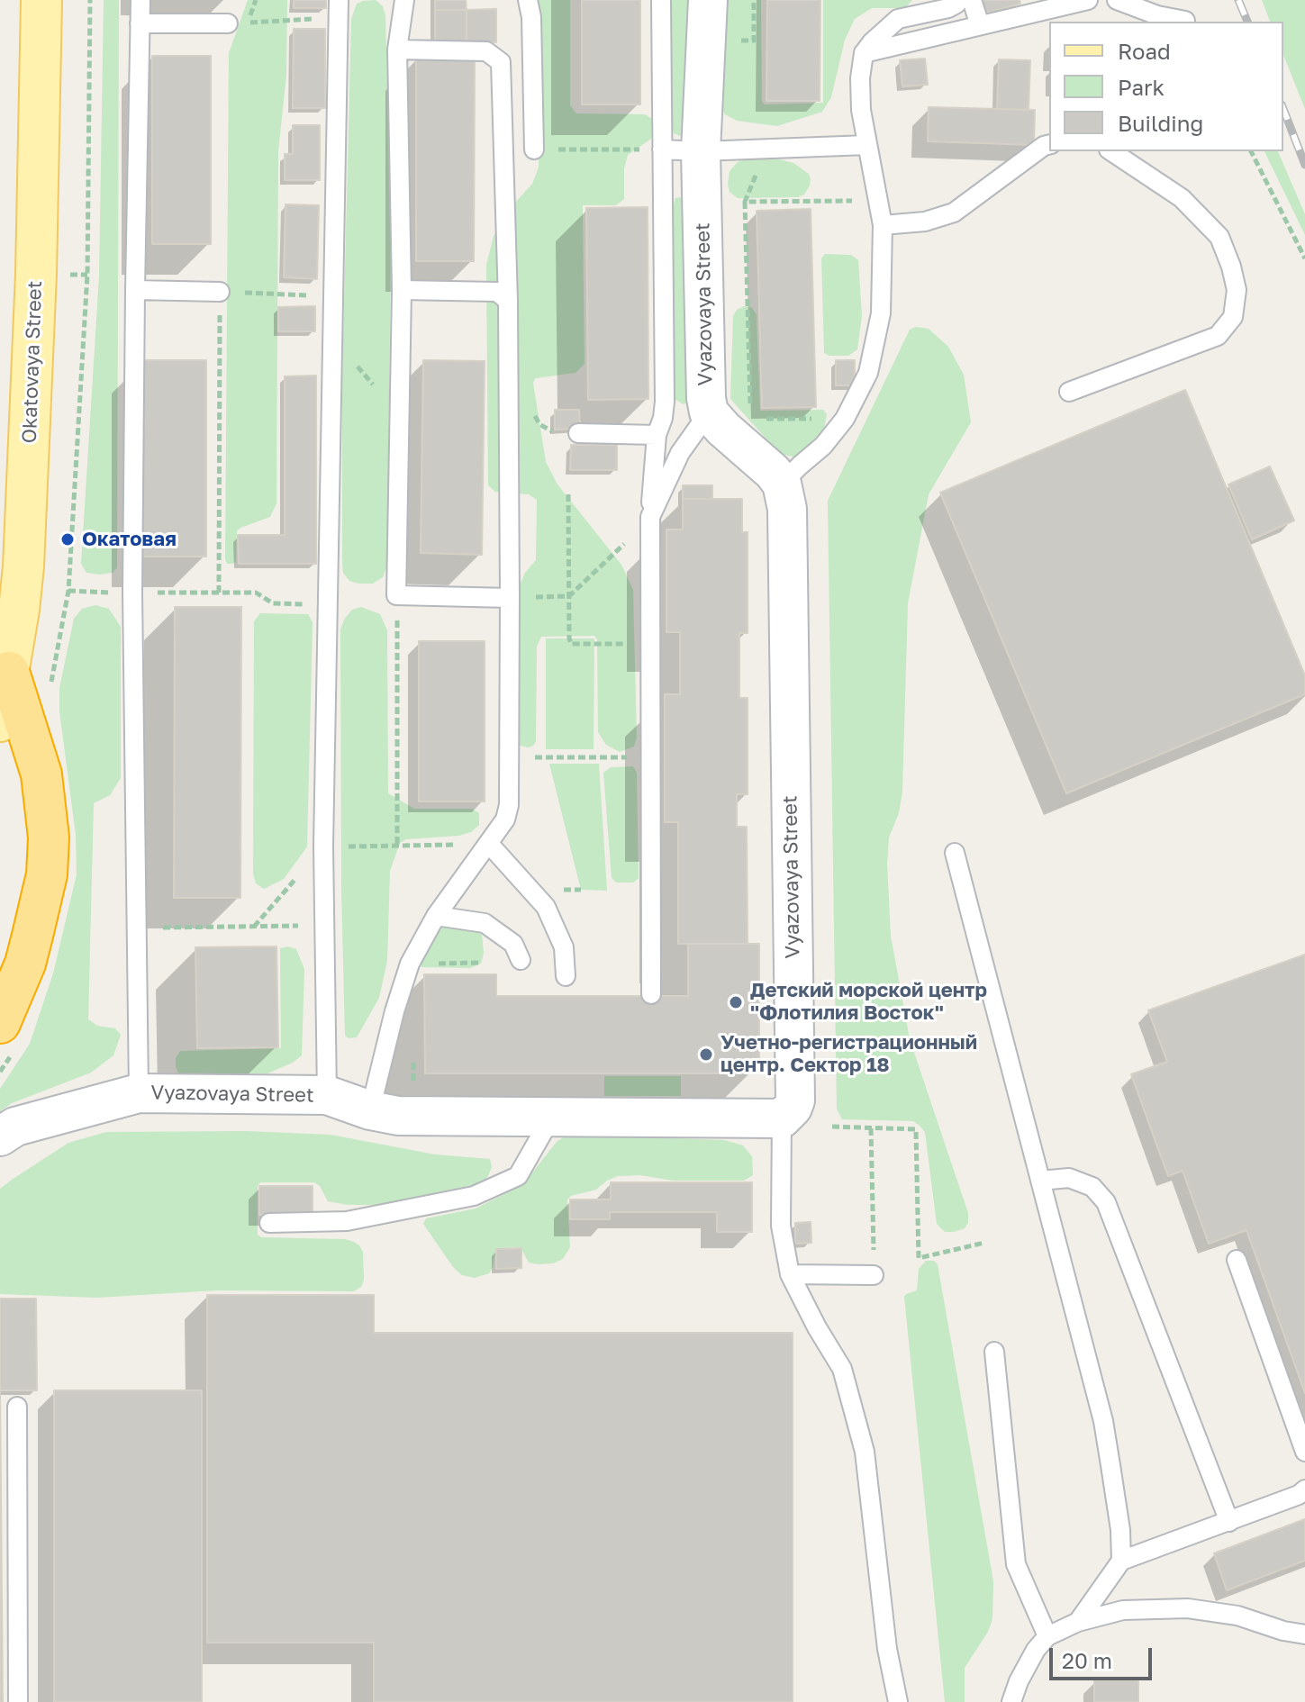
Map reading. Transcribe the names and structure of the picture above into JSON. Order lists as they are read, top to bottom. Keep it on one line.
{"streets":{"main road":["Okatovaya Street"],"street":["Vyazovaya Street"]},"places":["Окатовая","Детский морской центр \"Флотилия Восток\"","Учетно-регистрационный центр. Сектор 18"],"legend":["Road","Park","Building"],"scale_bar":"20 m"}
